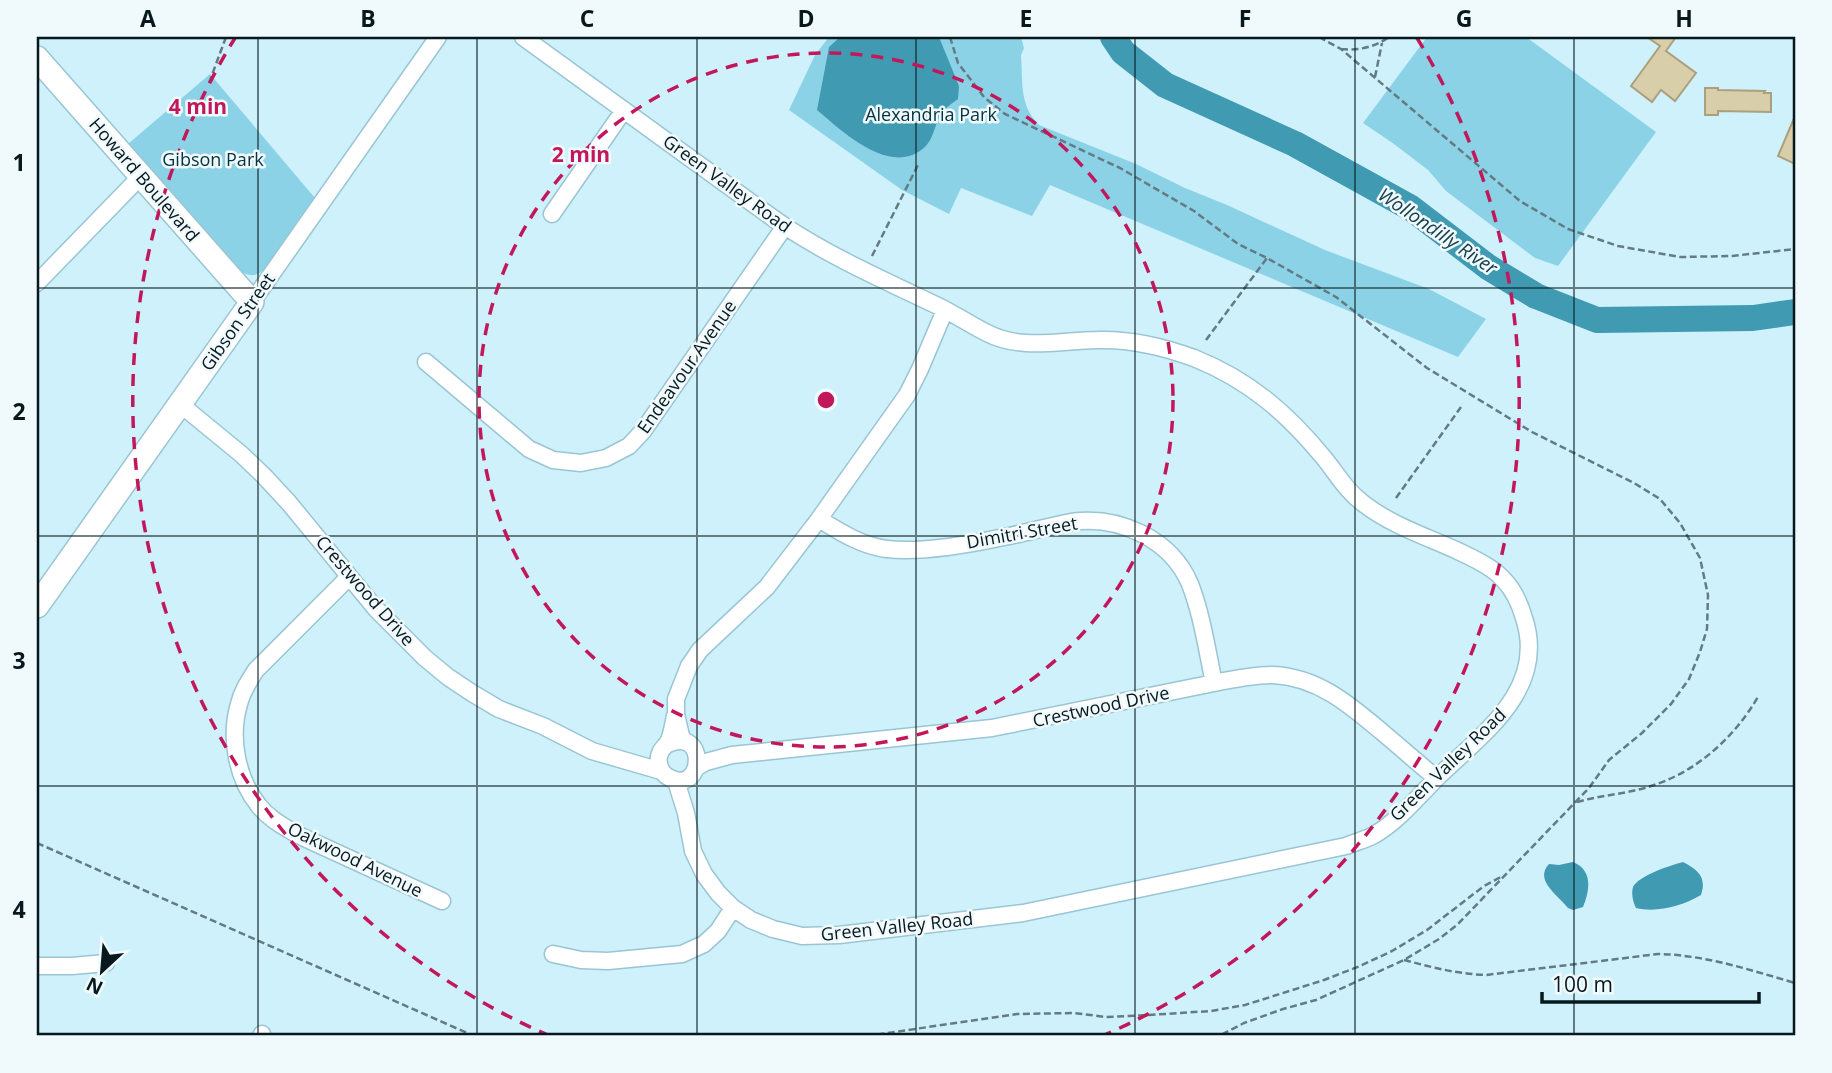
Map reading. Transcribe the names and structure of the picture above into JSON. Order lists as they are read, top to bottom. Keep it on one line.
{"streets":{"street":["Howard Boulevard","Green Valley Road","Gibson Street","Endeavour Avenue","Dimitri Street","Crestwood Drive","Oakwood Avenue"]},"crossings":[["Howard Boulevard","Gibson Street"],["Green Valley Road","Endeavour Avenue"],["Green Valley Road","Dimitri Street"],["Green Valley Road","Crestwood Drive"],["Gibson Street","Crestwood Drive"],["Dimitri Street","Crestwood Drive"],["Crestwood Drive","Oakwood Avenue"]],"water":["Wollondilly River"],"parks":["Alexandria Park","Gibson Park"],"scale_bar":"100 m","north":"bottom left","grid":{"columns":["A","B","C","D","E","F","G","H"],"rows":["1","2","3","4"]},"rings":["4 min","2 min"]}
